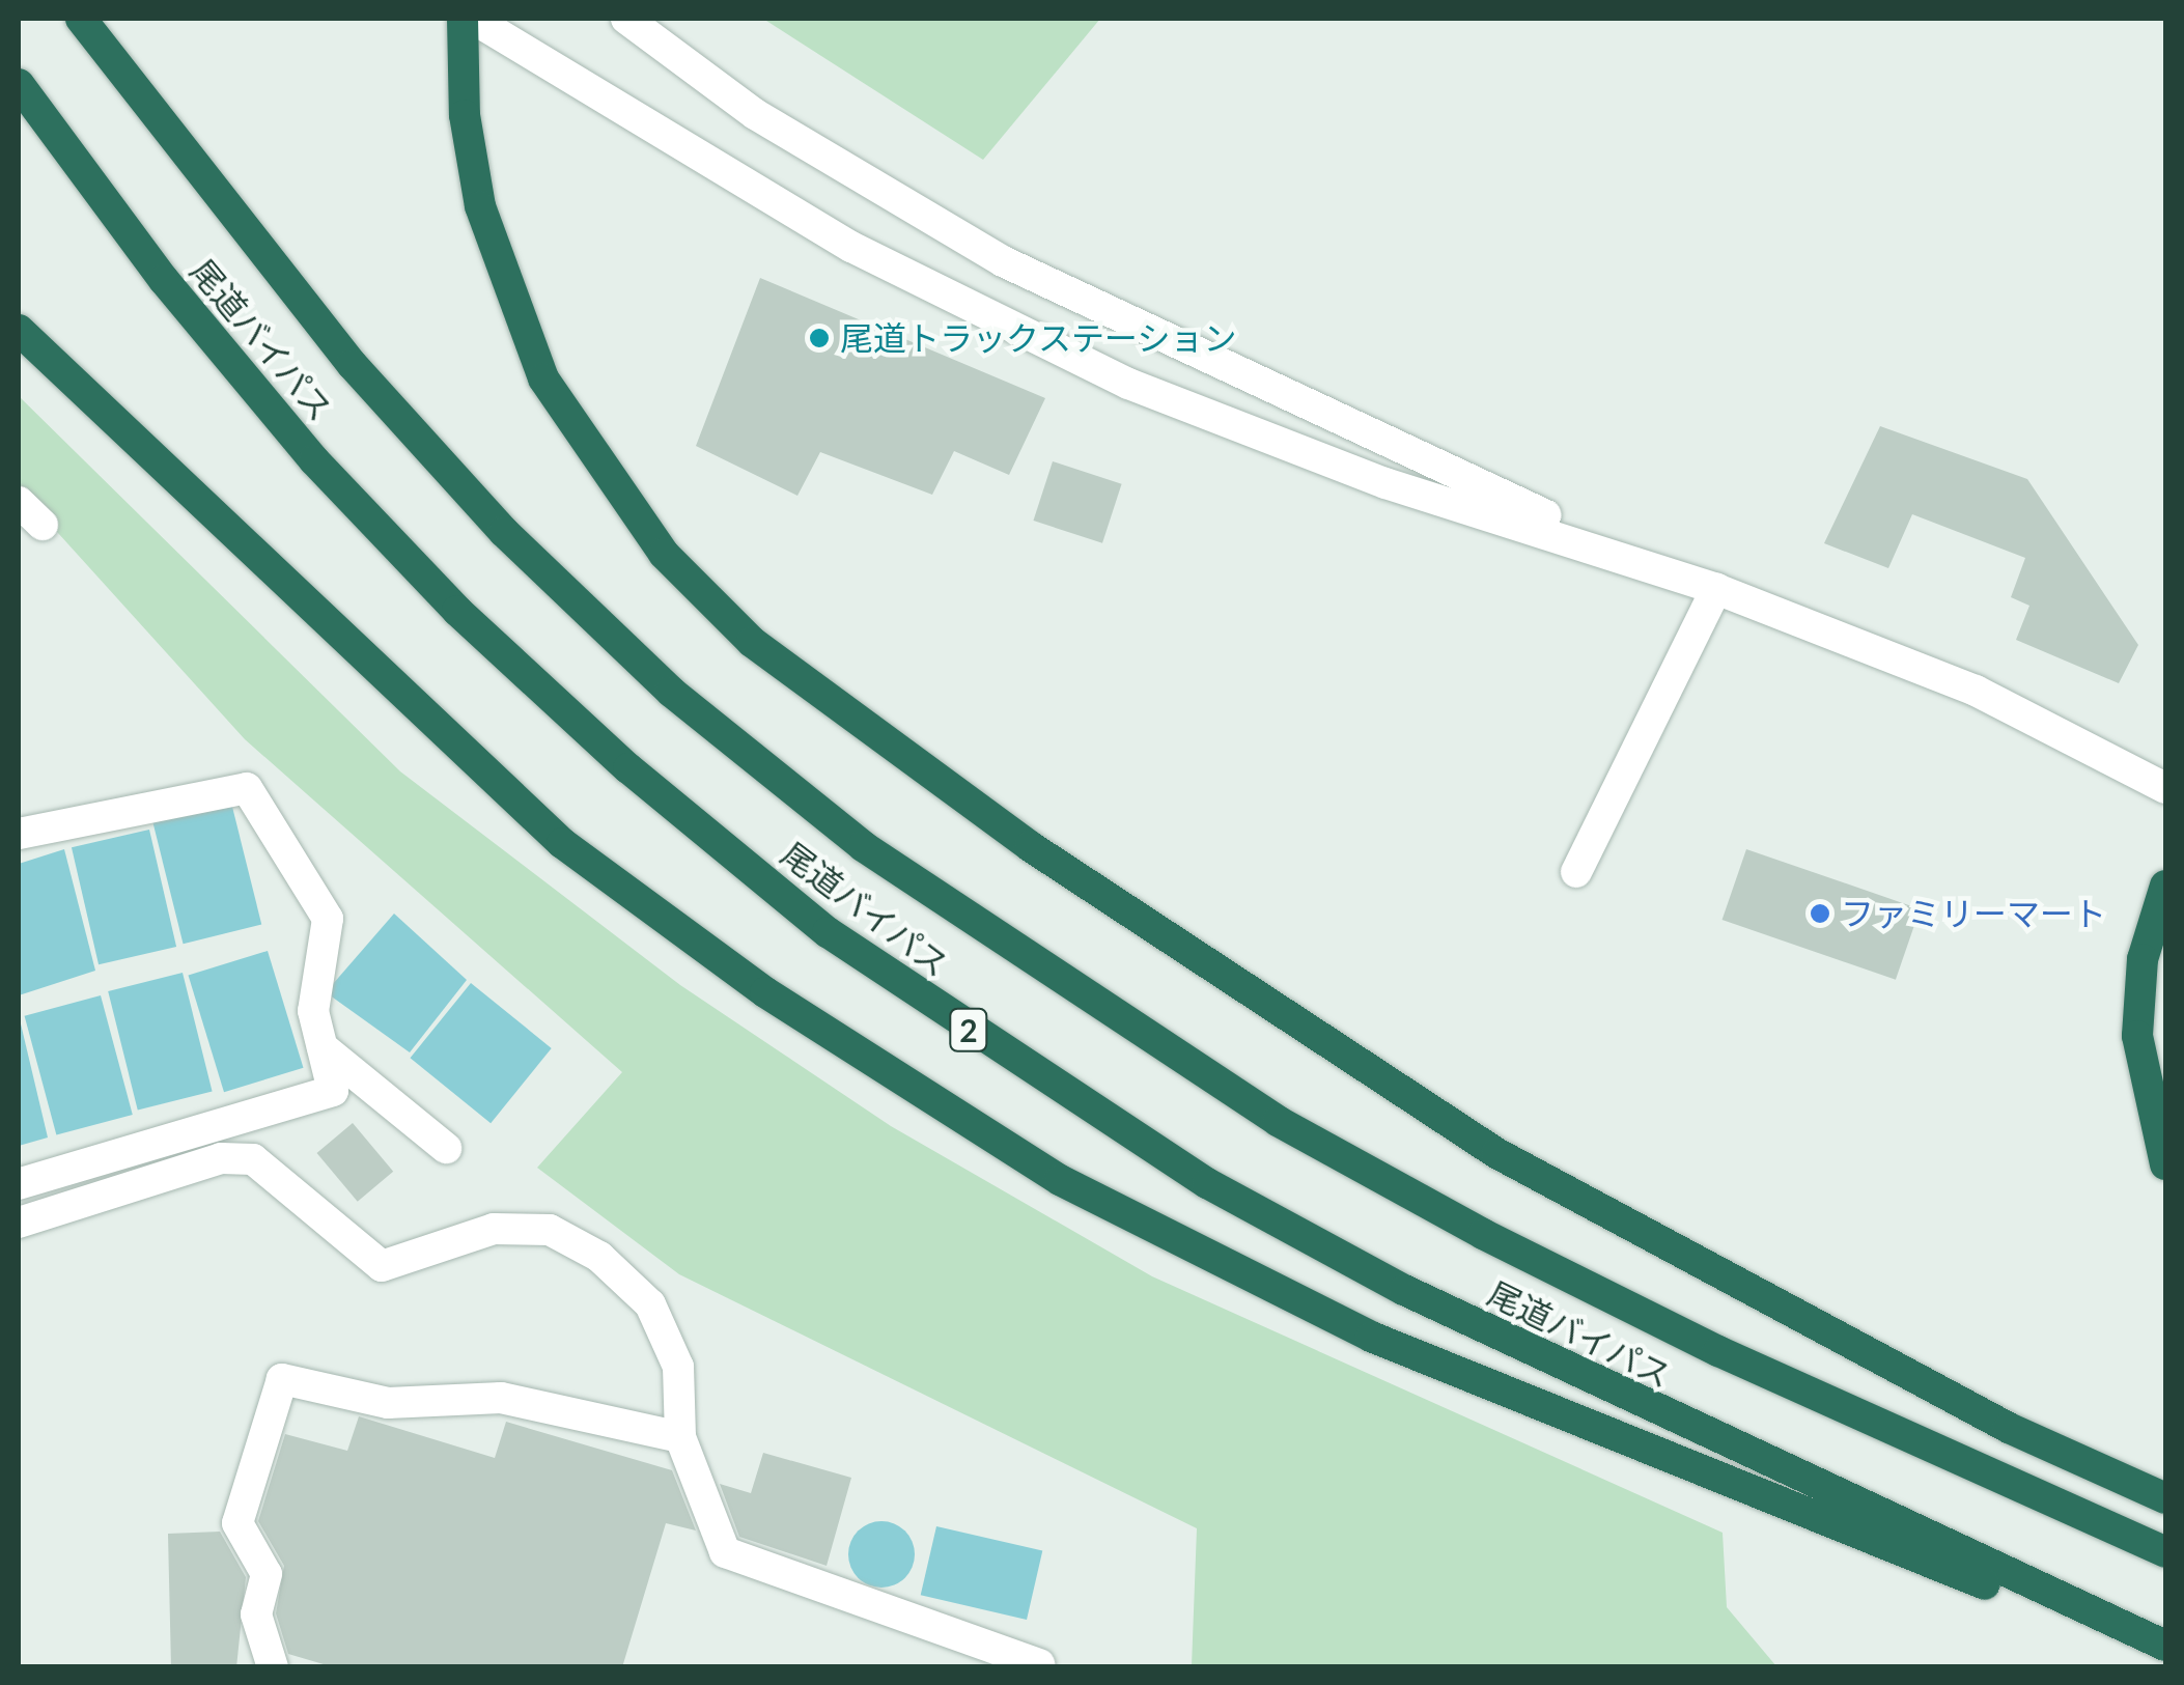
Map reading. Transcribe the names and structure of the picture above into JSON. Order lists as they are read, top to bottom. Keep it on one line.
{"streets":{"highway":["尾道バイパス","2"]},"places":["尾道トラックステーション","ファミリーマート"]}
